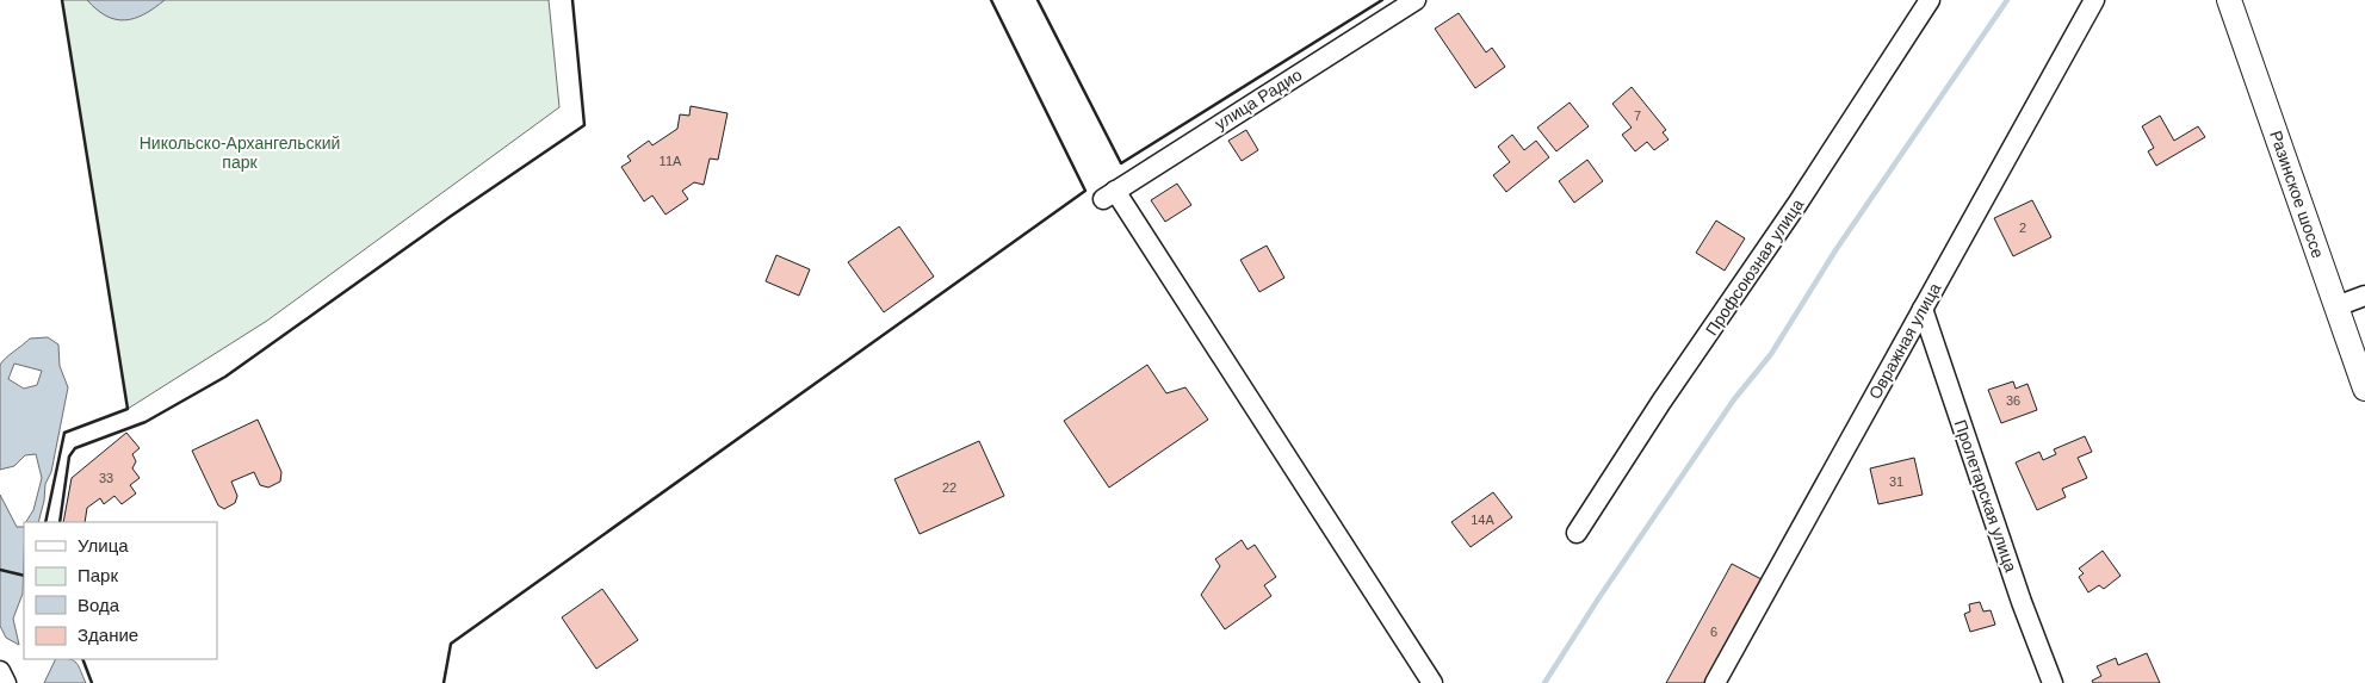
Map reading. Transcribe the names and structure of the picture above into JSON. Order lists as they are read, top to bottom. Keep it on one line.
{"streets":{"main road":["Разинское шоссе"],"street":["улица Радио","Профсоюзная улица","Овражная улица","Пролетарская улица"]},"crossings":[["Овражная улица","Пролетарская улица"]],"parks":["Никольско-Архангельский парк"],"house_numbers":["7","11А","2","36","33","31","22","14А","6"],"legend":["Улица","Парк","Вода","Здание"]}
